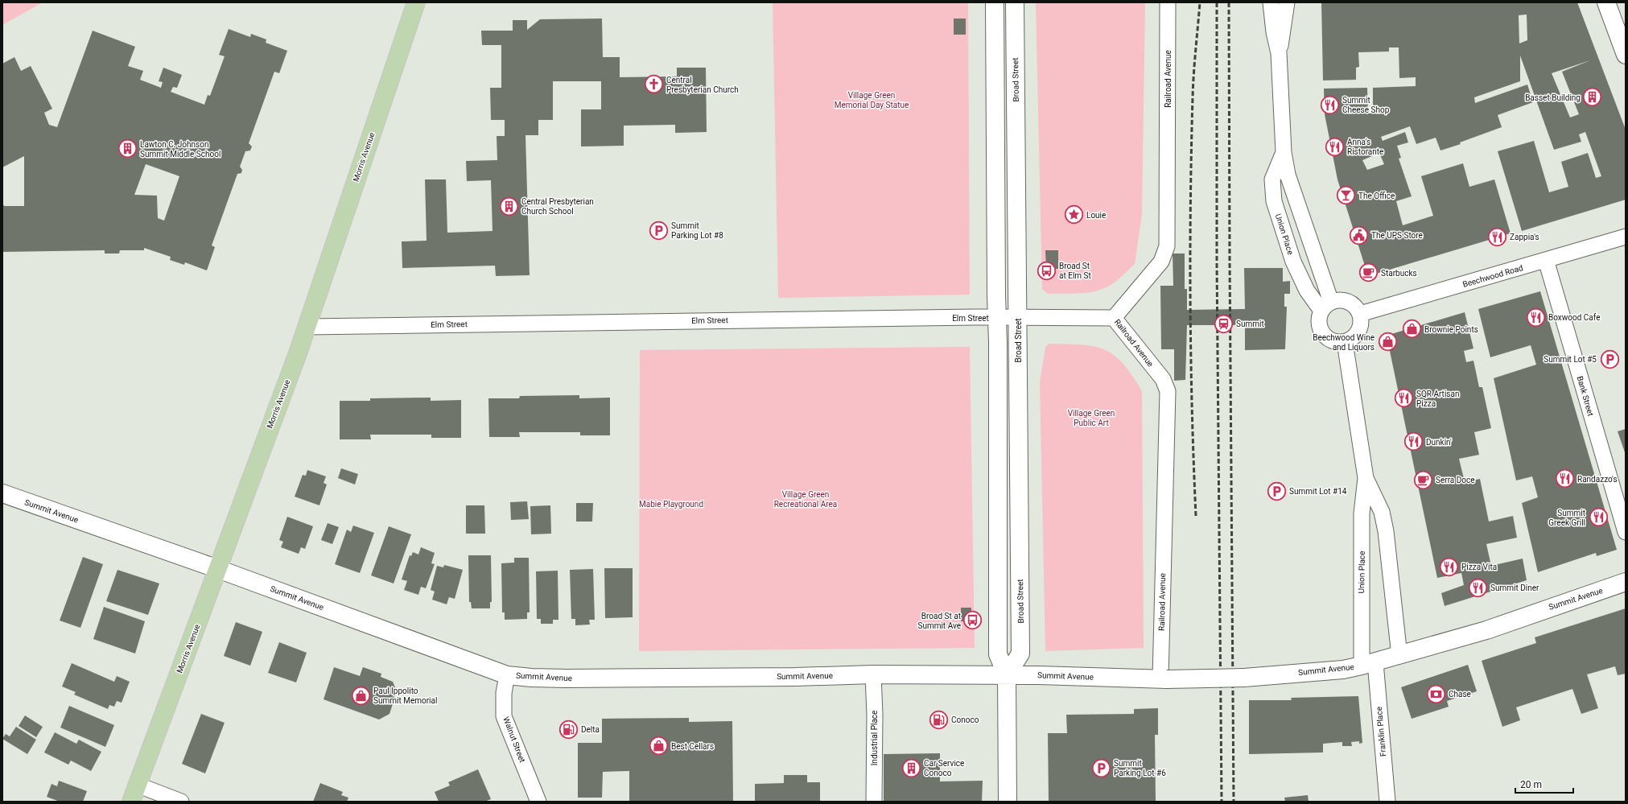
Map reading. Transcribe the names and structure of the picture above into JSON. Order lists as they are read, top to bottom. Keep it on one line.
{"streets":{"main road":["Morris Avenue"],"street":["Railroad Avenue","Broad Street","Union Place","Beechwood Road","Elm Street","Bank Street","Summit Avenue","Franklin Place","Industrial Place","Walnut Street"]},"crossings":[["Railroad Avenue","Elm Street"],["Railroad Avenue","Summit Avenue"],["Broad Street","Elm Street"],["Broad Street","Summit Avenue"],["Morris Avenue","Elm Street"],["Morris Avenue","Summit Avenue"],["Union Place","Beechwood Road"],["Union Place","Summit Avenue"],["Union Place","Franklin Place"],["Beechwood Road","Bank Street"],["Summit Avenue","Franklin Place"],["Summit Avenue","Industrial Place"],["Summit Avenue","Walnut Street"]],"parks":["Village Green Memorial Day Statue","Village Green Public Art","Village Green Recreational Area","Mabie Playground"],"places":{"church":["Central Presbyterian Church"],"building":["Basset Building","Lawton C. Johnson Summit Middle School","Central Presbyterian Church School","Car Service Conoco"],"restaurant":["Summit Cheese Shop","Anna's Ristorante","Zappia's","Boxwood Cafe","SQR Artisan Pizza","Dunkin'","Randazzo's","Summit Greek Grill","Pizza Vita","Summit Diner"],"bar":["The Office"],"place":["Louie"],"parking":["Summit Parking Lot #8","Summit Lot #5","Summit Lot #14","Summit Parking Lot #6"],"public building":["The UPS Store"],"bus stop":["Broad St at Elm St","Broad St at Summit Ave"],"cafe":["Starbucks","Serra Doce"],"station":["Summit"],"shop":["Brownie Points","Beechwood Wine and Liquors","Paul Ippolito Summit Memorial","Best Cellars"],"bank":["Chase"],"fuel station":["Conoco","Delta"]},"scale_bar":"20 m"}
